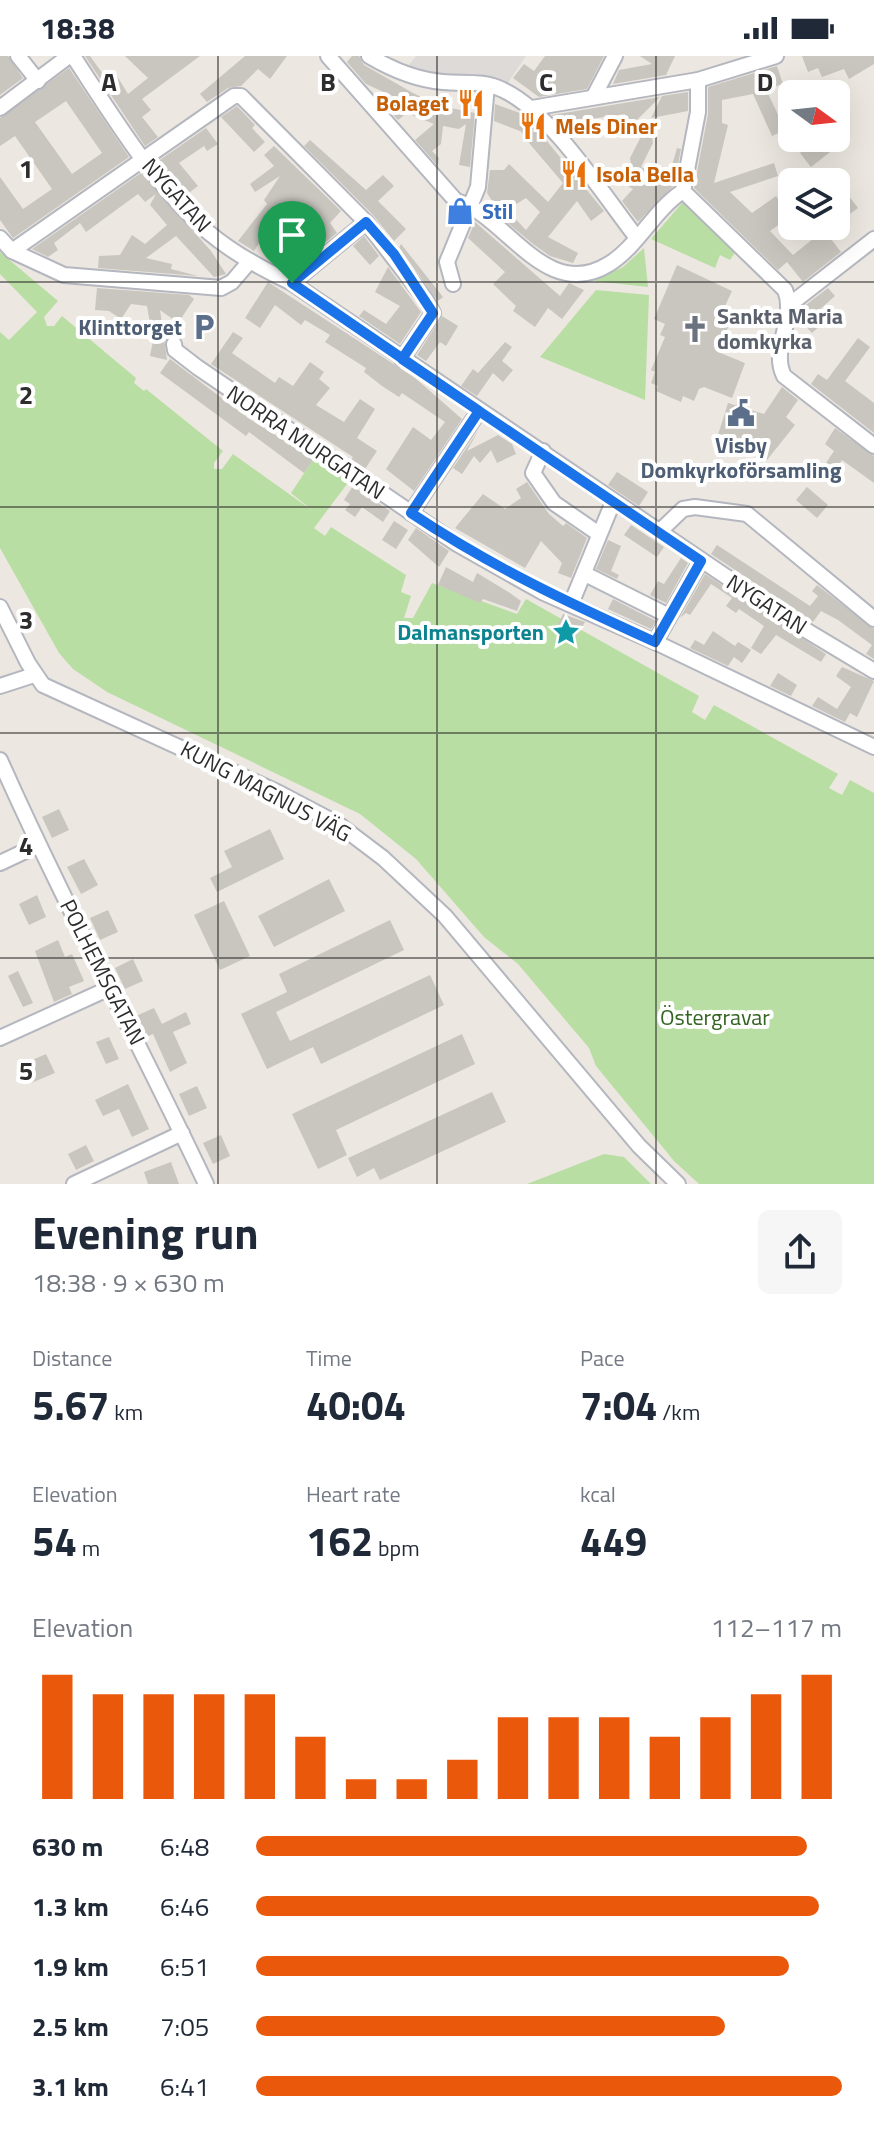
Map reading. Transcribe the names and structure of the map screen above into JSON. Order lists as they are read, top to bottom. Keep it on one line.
{"streets":{"street":["NYGATAN","NORRA MURGATAN","KUNG MAGNUS VÄG","POLHEMSGATAN"]},"parks":["Östergravar"],"places":{"restaurant":["Bolaget","Mels Diner","Isola Bella"],"shop":["Stil"],"parking":["Klinttorget"],"church":["Sankta Maria domkyrka"],"public building":["Visby Domkyrkoförsamling"],"place":["Dalmansporten"]},"north":"right","page":{"status":"18:38","heading":["Evening run","18:38 · 9 × 630 m"],"stats":[["Distance","5.67 km"],["Time","40:04"],["Pace","7:04 /km"],["Elevation","54 m"],["Heart rate","162 bpm"],["kcal","449"]],"chart":["Elevation","112–117 m"],"list":[{"name":"630 m","note":"6:48"},{"name":"1.3 km","note":"6:46"},{"name":"1.9 km","note":"6:51"},{"name":"2.5 km","note":"7:05"},{"name":"3.1 km","note":"6:41"}]},"grid":{"columns":["A","B","C","D"],"rows":["1","2","3","4","5"]}}
